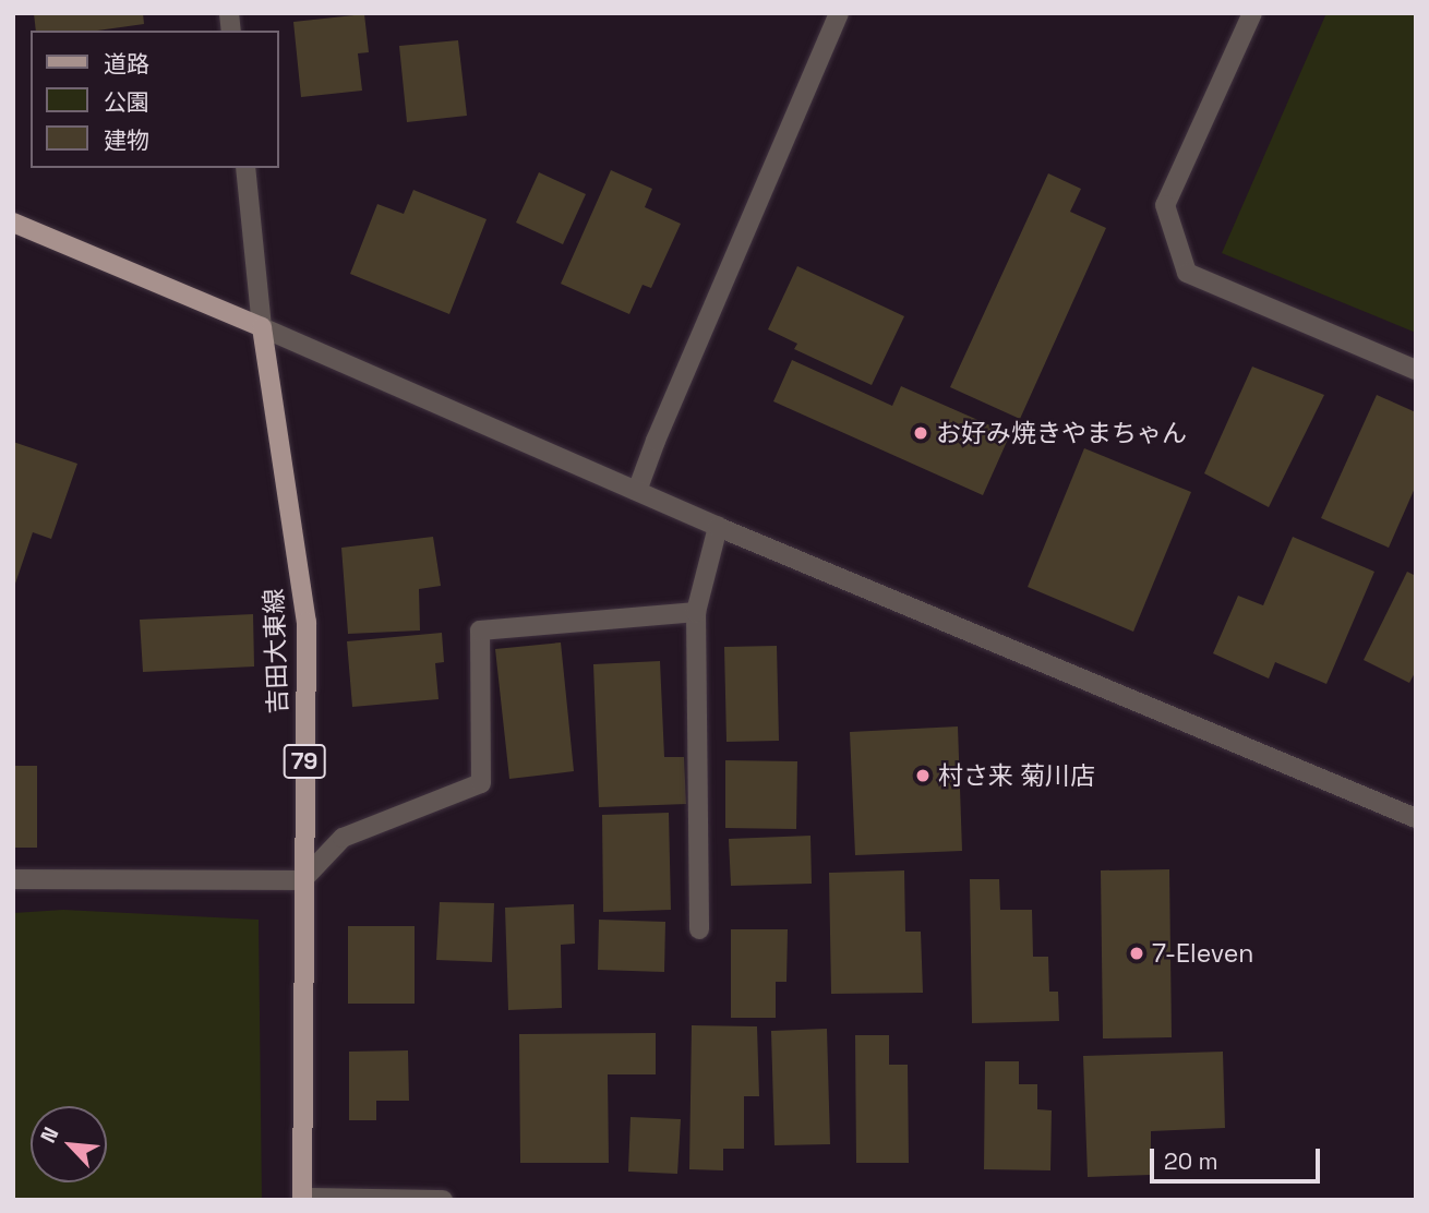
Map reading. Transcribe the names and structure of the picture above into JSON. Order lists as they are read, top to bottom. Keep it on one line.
{"streets":{"main road":["吉田大東線","79"]},"places":["お好み焼きやまちゃん","村さ来 菊川店","7-Eleven"],"legend":["道路","公園","建物"],"scale_bar":"20 m","north":"top left"}
